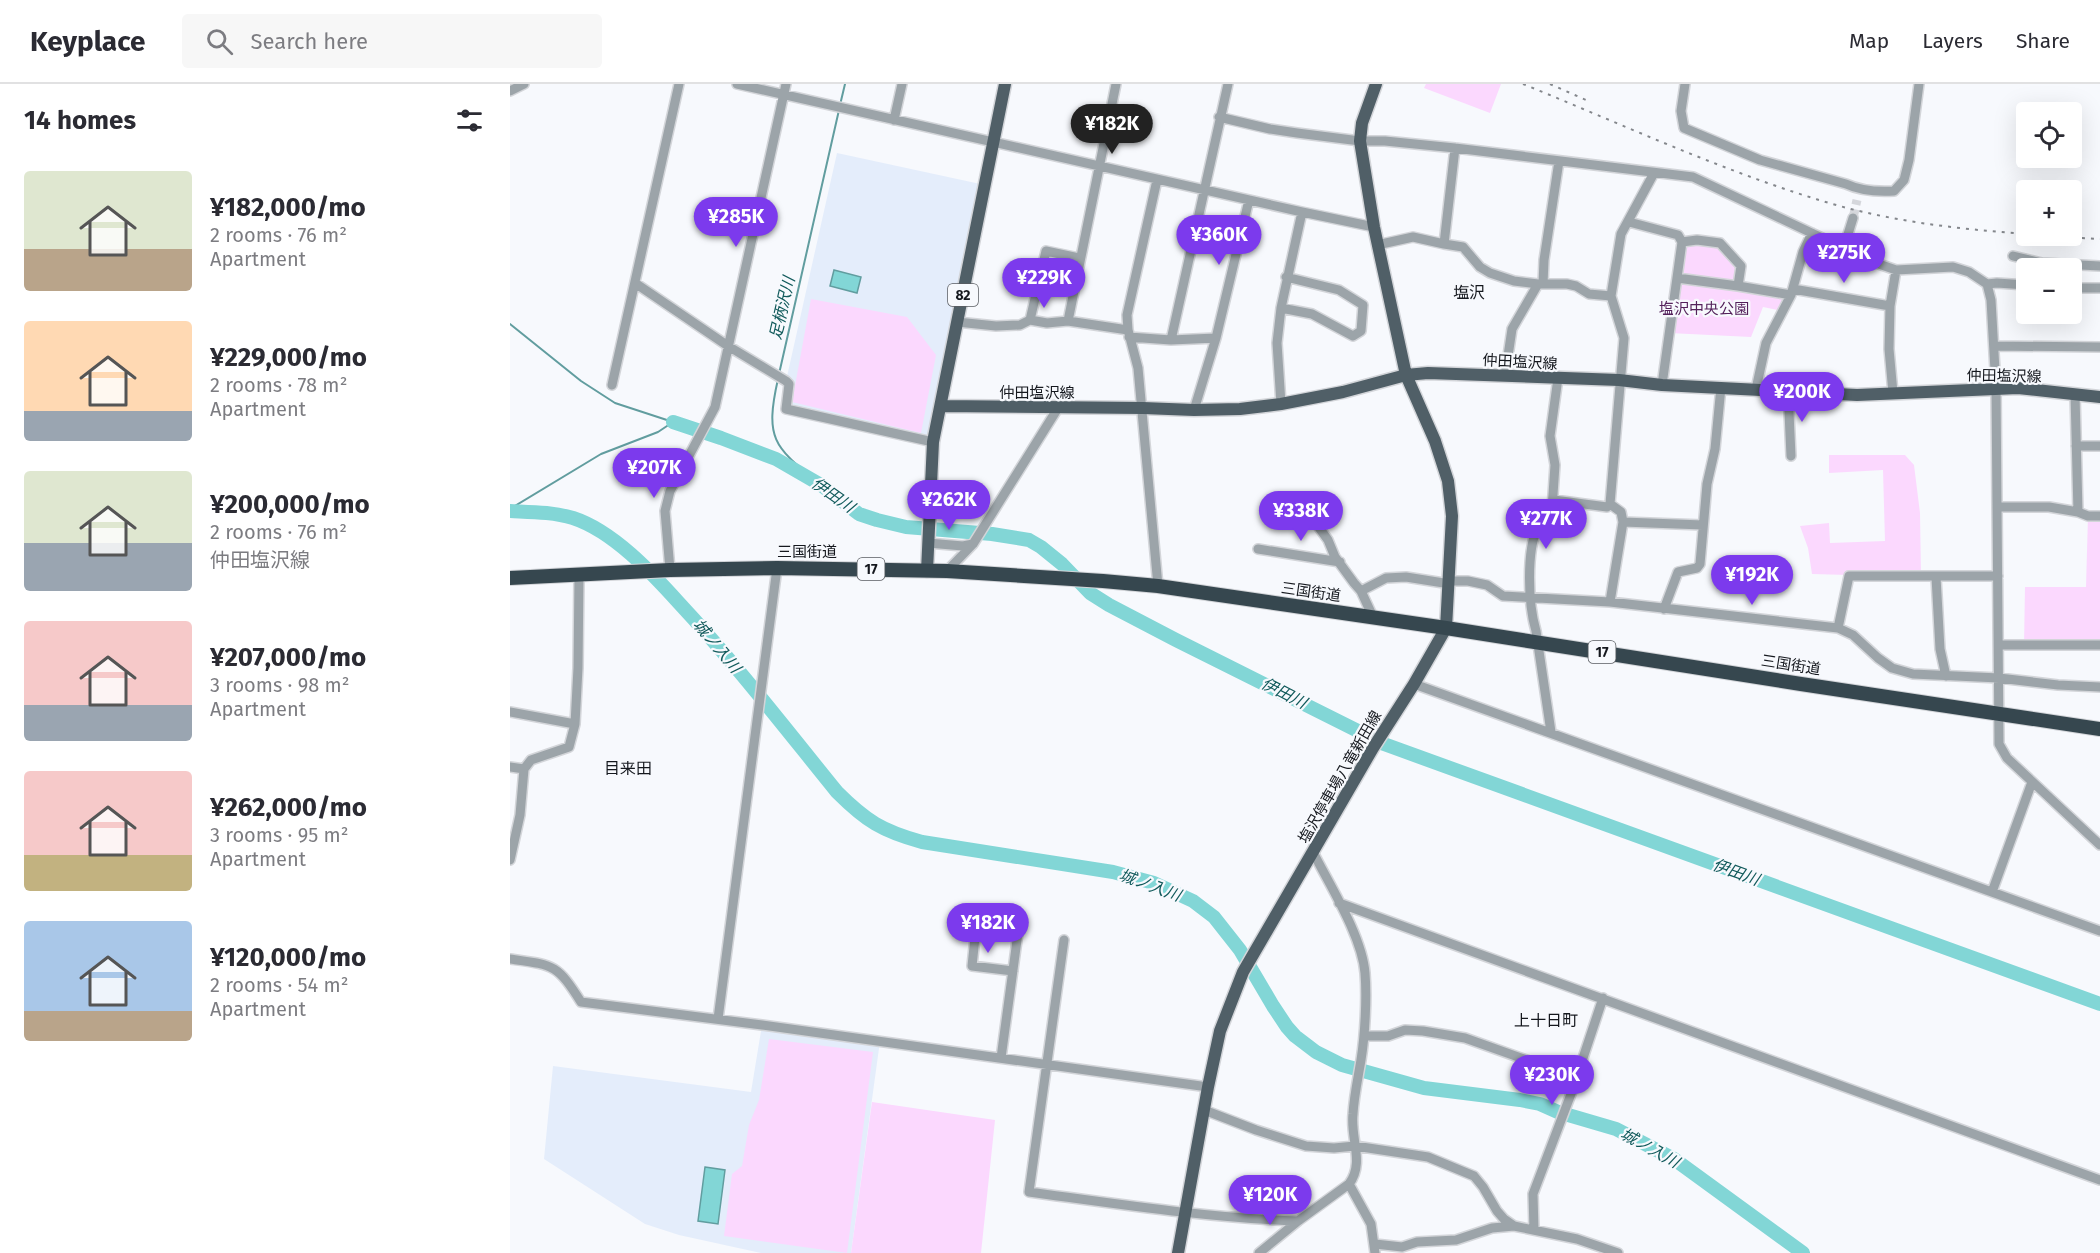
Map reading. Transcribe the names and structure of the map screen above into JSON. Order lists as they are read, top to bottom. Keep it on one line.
{"streets":{"highway":["三国街道","17"],"main road":["82","仲田塩沢線","塩沢停車場八竜新田線"]},"crossings":[["82","仲田塩沢線"],["82","三国街道"],["三国街道","塩沢停車場八竜新田線"]],"districts":["塩沢","目来田","上十日町"],"water":["足柄沢川","伊田川","城ノ入川"],"parks":["塩沢中央公園"],"page":{"header":"Keyplace","search":"Search here","nav":["Map","Layers","Share"],"heading":"14 homes","map_buttons":["+","−"],"price":["¥182K","¥285K","¥360K","¥275K","¥229K","¥200K","¥207K","¥262K","¥338K","¥277K","¥192K","¥182K","¥230K","¥120K"],"list":[{"name":"¥182,000/mo","note":"2 rooms · 76 m² · Apartment"},{"name":"¥229,000/mo","note":"2 rooms · 78 m² · Apartment"},{"name":"¥200,000/mo","note":"2 rooms · 76 m² · 仲田塩沢線"},{"name":"¥207,000/mo","note":"3 rooms · 98 m² · Apartment"},{"name":"¥262,000/mo","note":"3 rooms · 95 m² · Apartment"},{"name":"¥120,000/mo","note":"2 rooms · 54 m² · Apartment"}]}}
